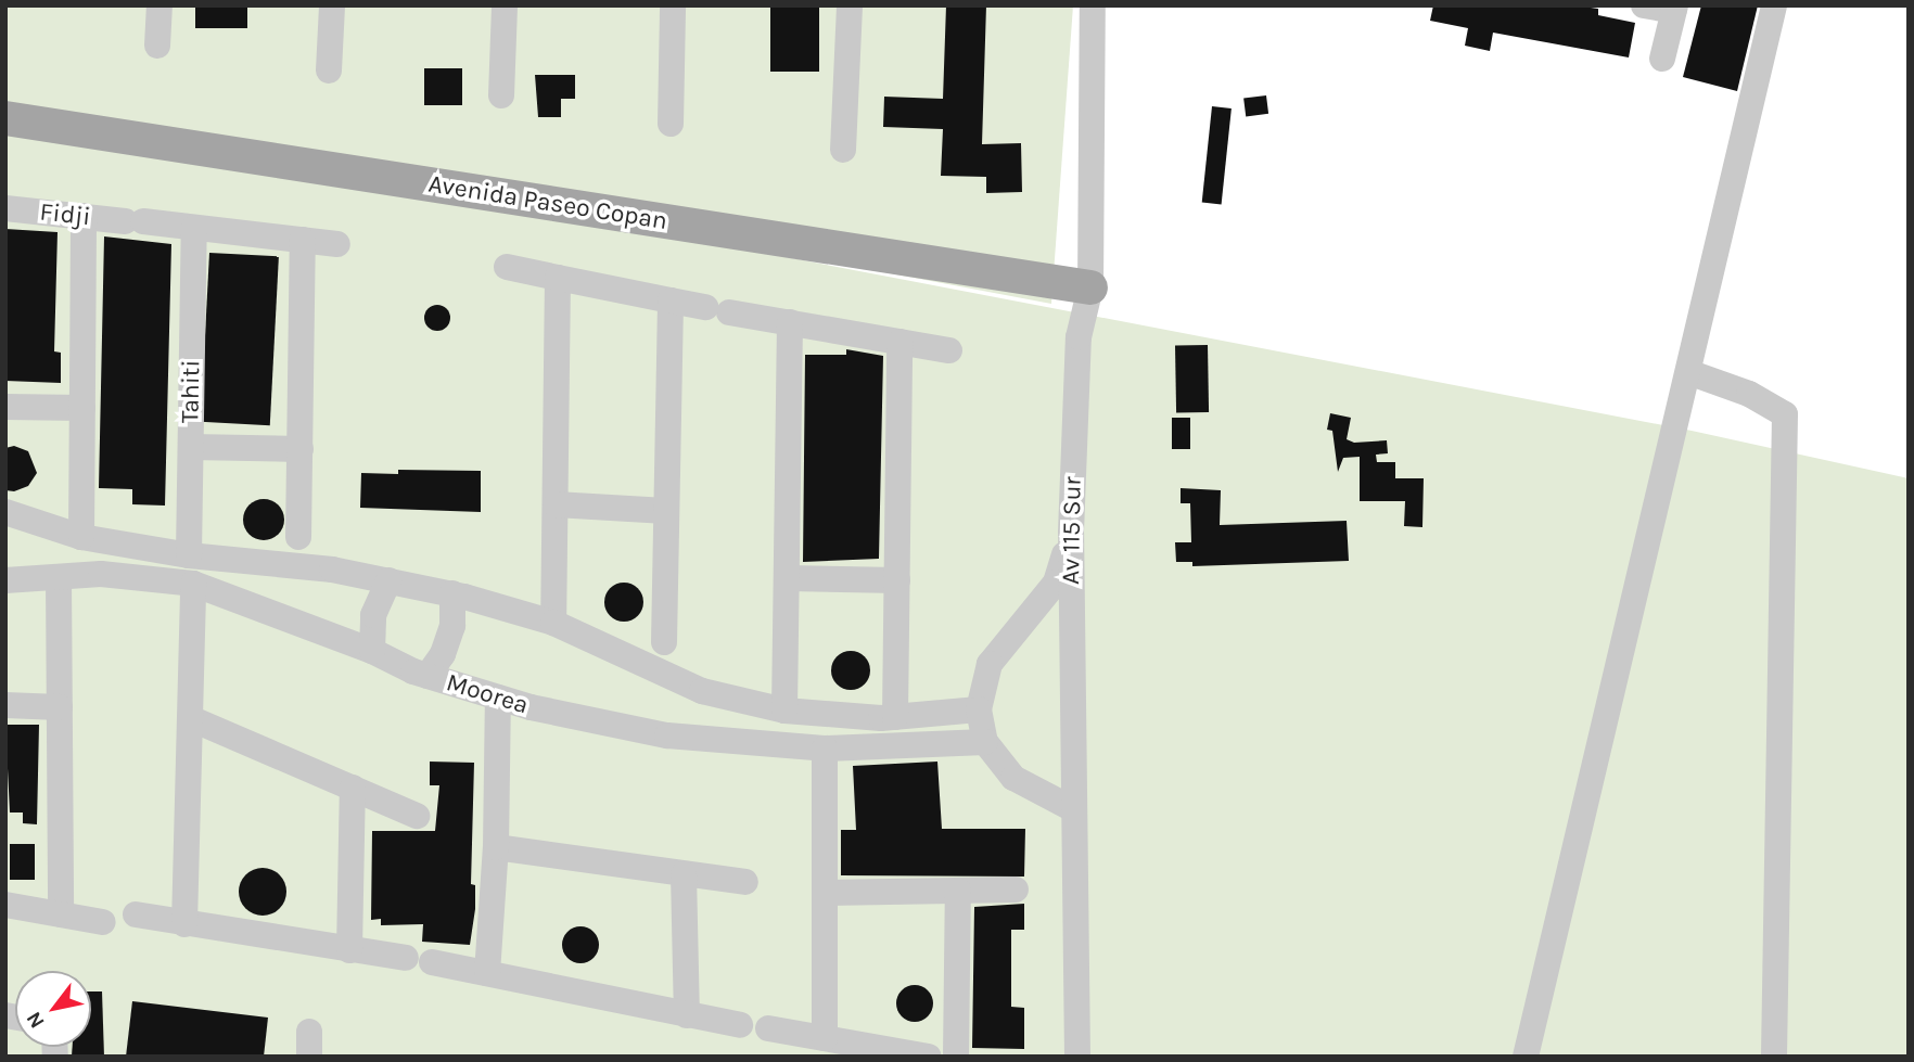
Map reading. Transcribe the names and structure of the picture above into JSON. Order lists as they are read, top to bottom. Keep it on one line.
{"streets":{"main road":["Avenida Paseo Copan"],"street":["Fidji","Tahiti","Av 115 Sur","Moorea"]},"crossings":[["Avenida Paseo Copan","Av 115 Sur"],["Fidji","Tahiti"]],"north":"bottom left"}
